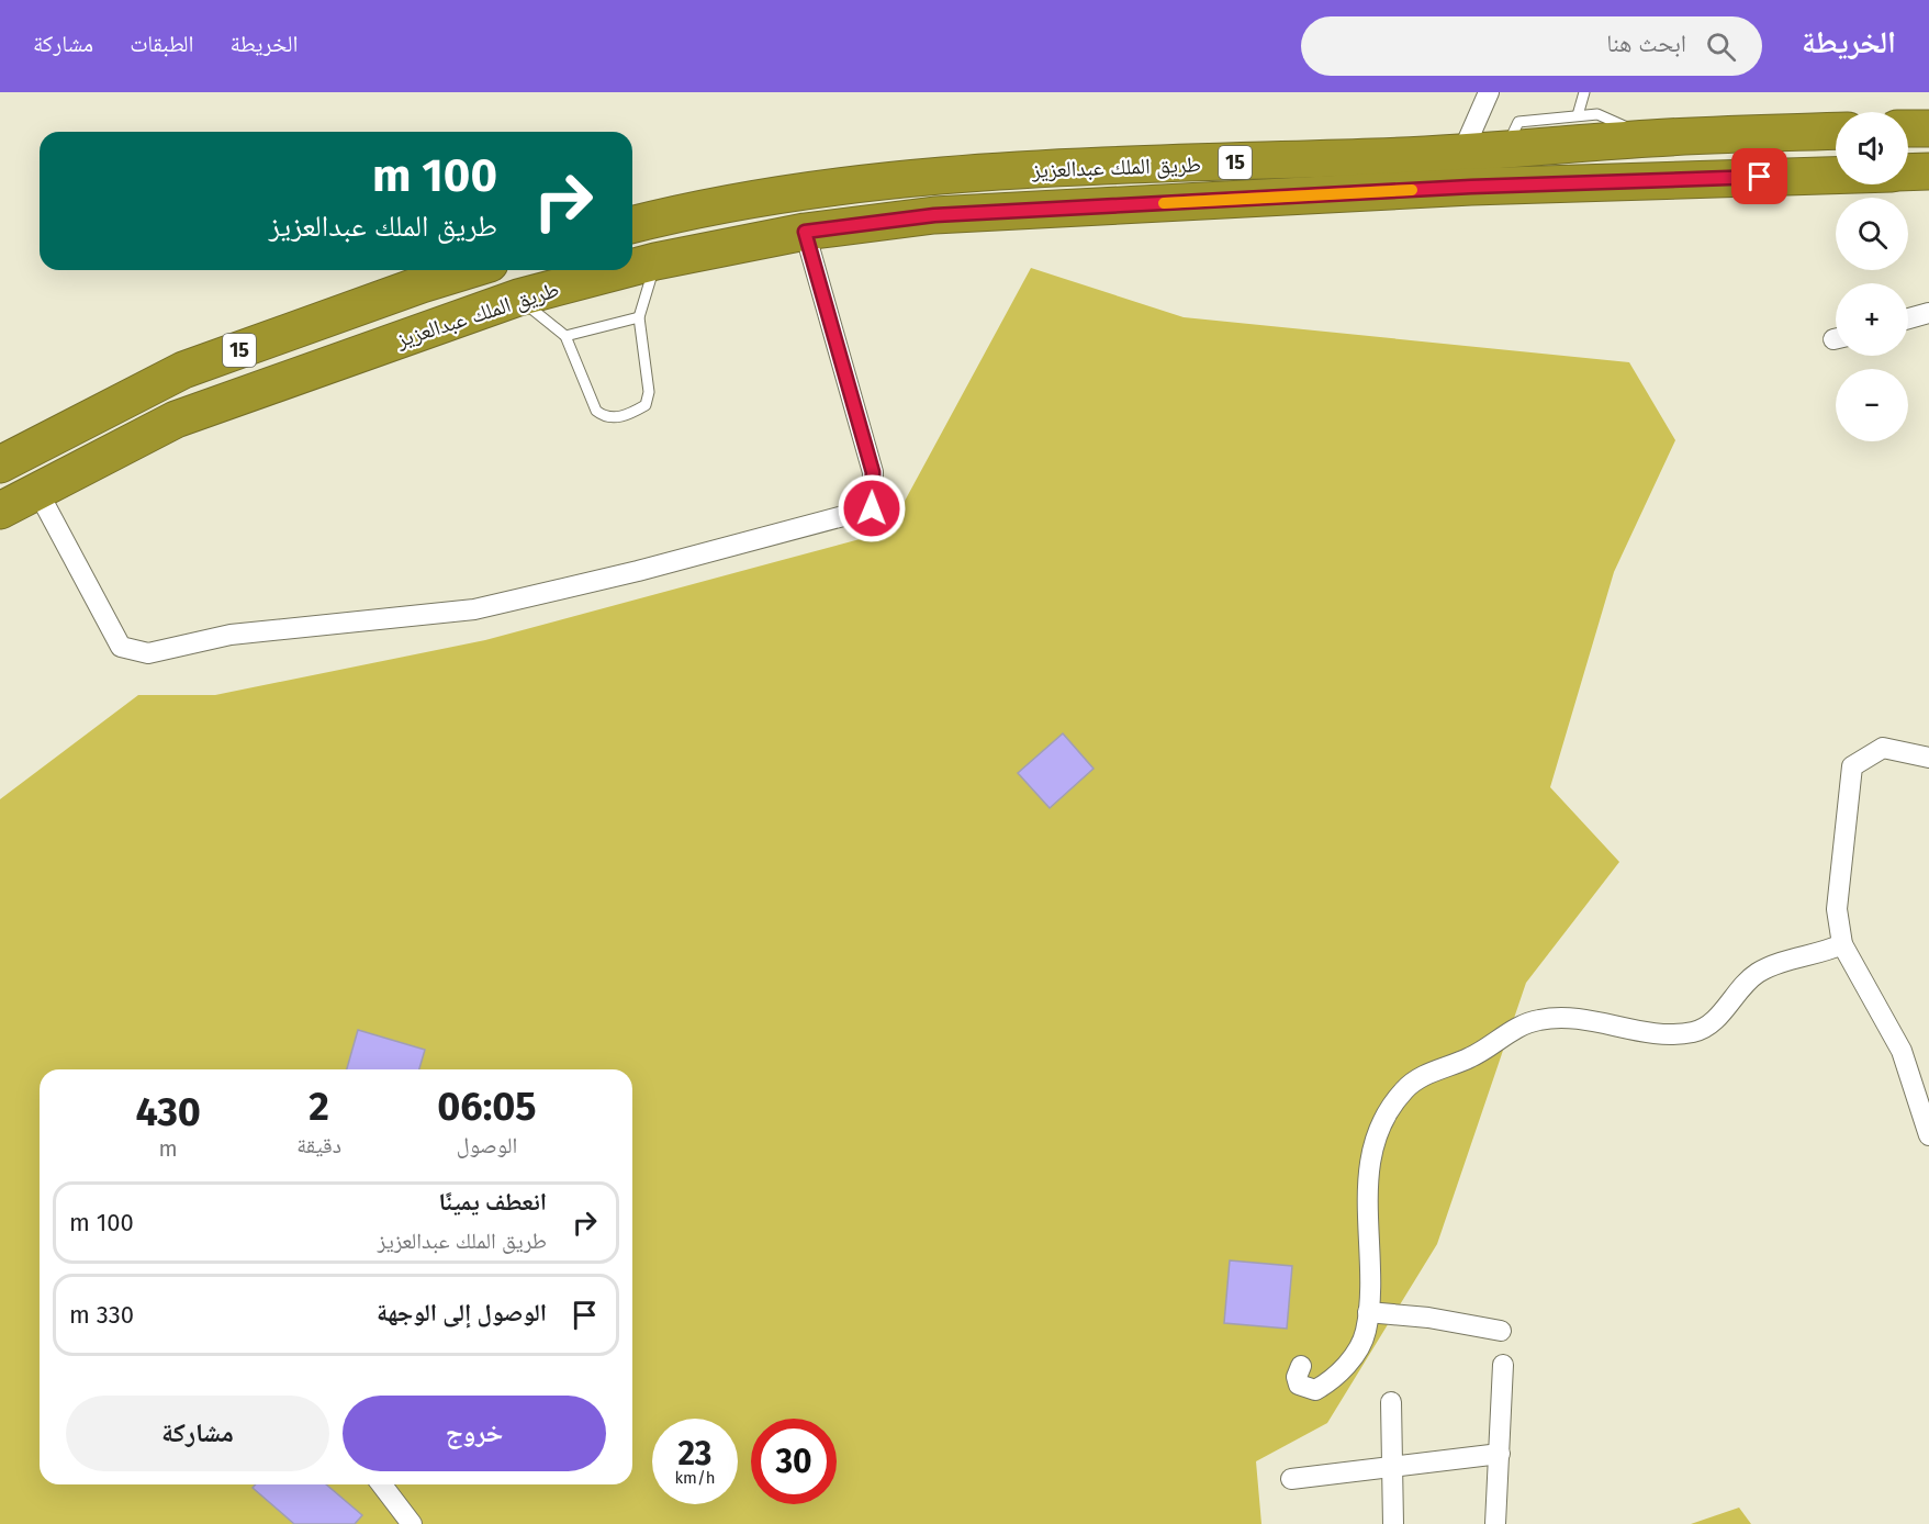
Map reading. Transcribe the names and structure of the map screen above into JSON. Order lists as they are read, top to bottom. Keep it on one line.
{"streets":{"highway":["15","طريق الملك عبدالعزيز"]},"page":{"header":"الخريطة","search":"ابحث هنا","nav":["الخريطة","الطبقات","مشاركة"],"map_buttons":["+","−"],"turn":["100 m","طريق الملك عبدالعزيز"],"eta":["06:05","الوصول","2","دقيقة","430","m"],"list":[{"name":"انعطف يمينًا","note":"طريق الملك عبدالعزيز","value":"100 m"},{"name":"الوصول إلى الوجهة","value":"330 m"}],"buttons":["خروج","مشاركة"],"speed":"23 km/h","limit":"30"}}
